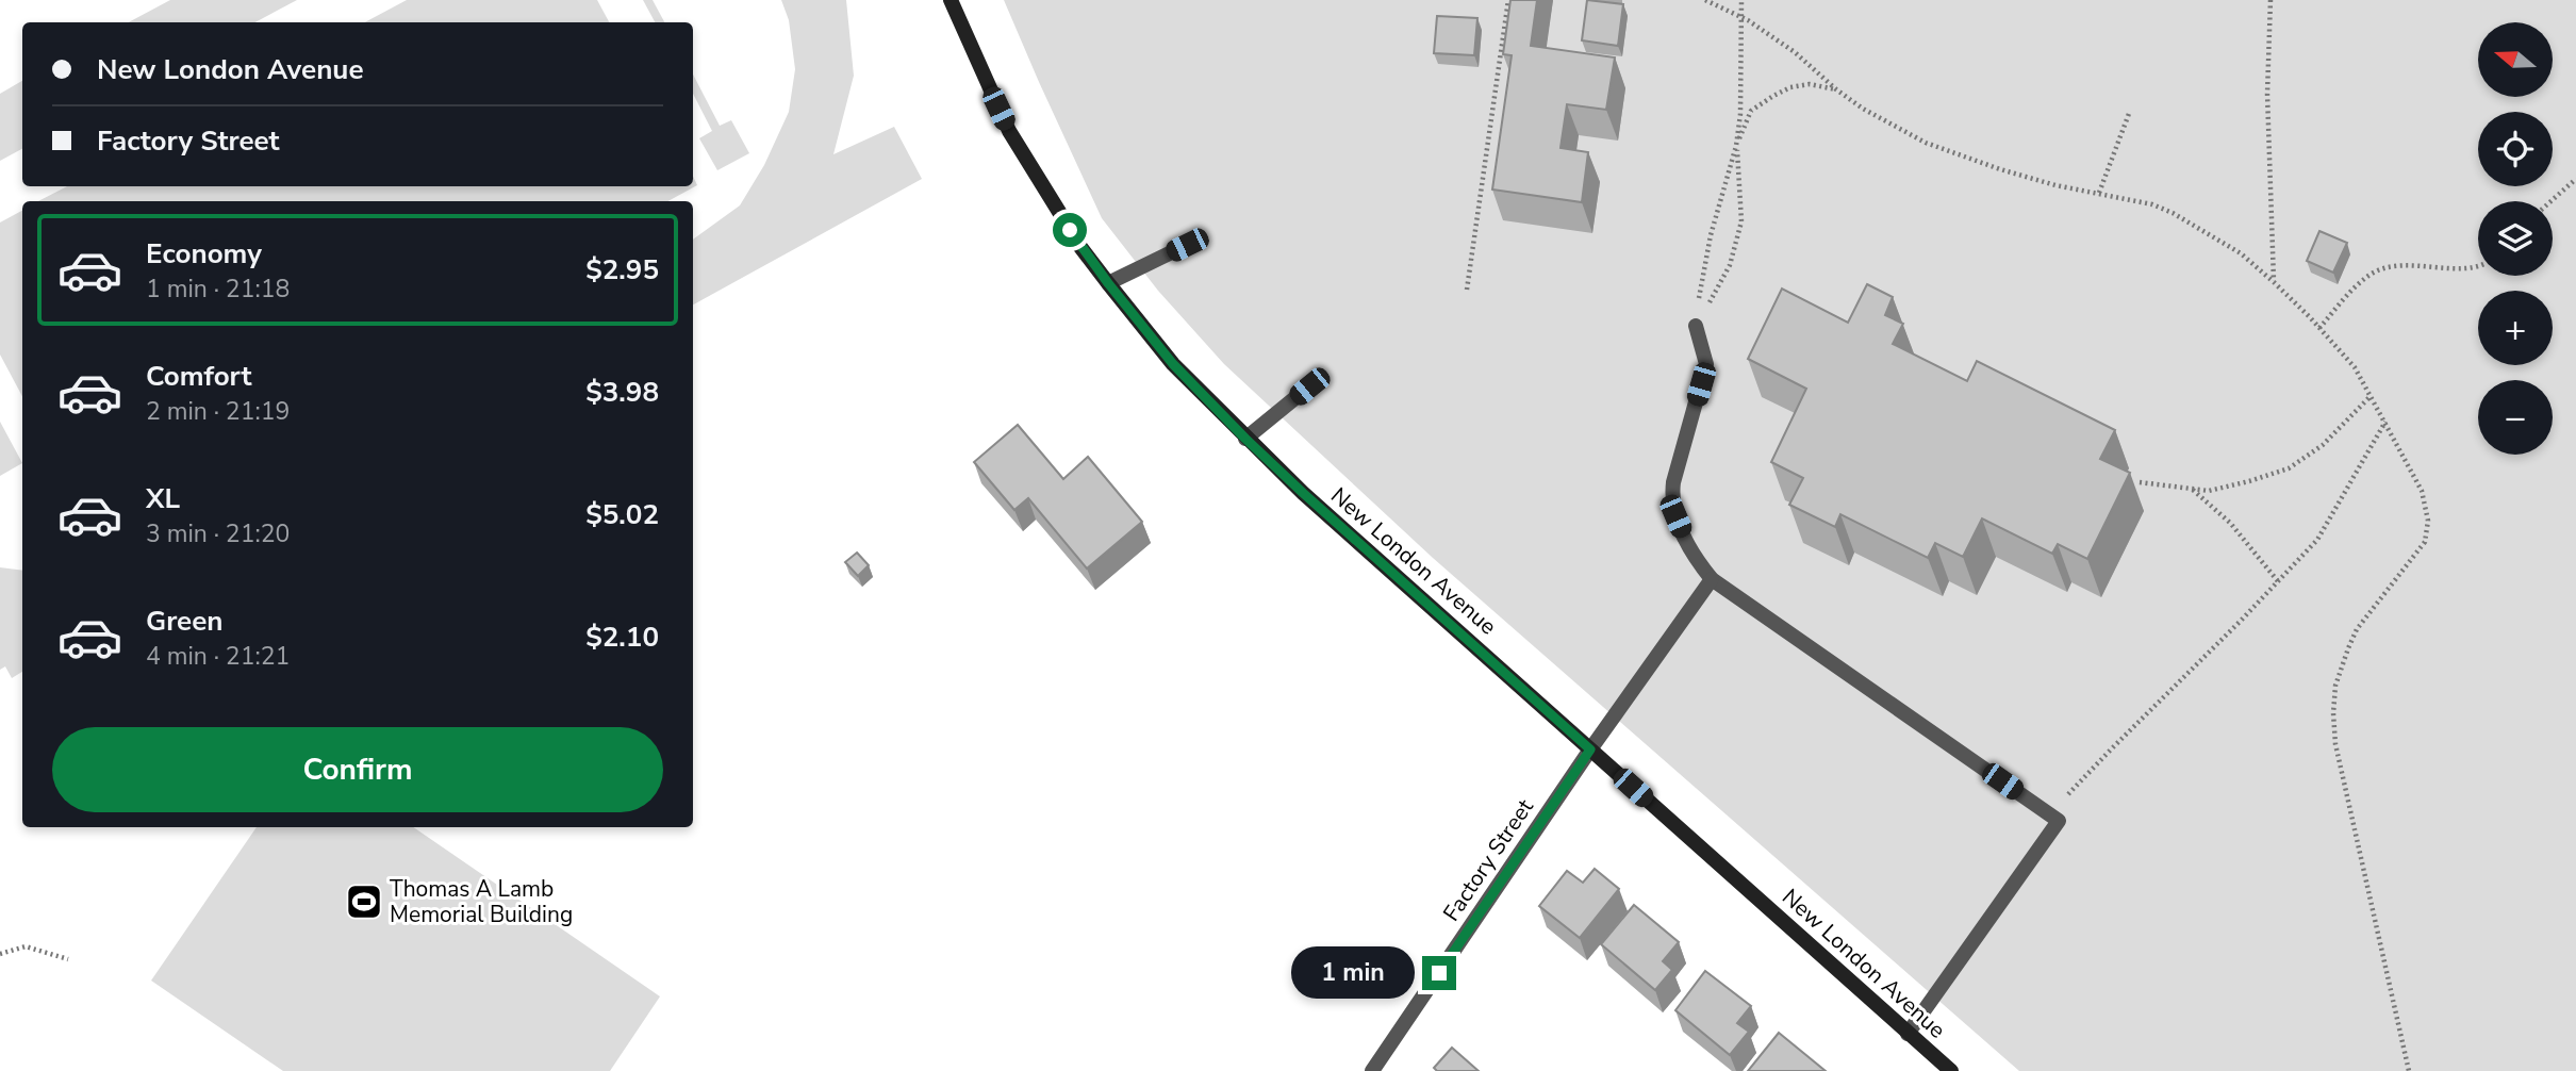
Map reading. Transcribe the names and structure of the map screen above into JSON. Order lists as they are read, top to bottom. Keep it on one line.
{"streets":{"main road":["New London Avenue"],"street":["Factory Street"]},"crossings":[["New London Avenue","Factory Street"]],"places":{"sports":["Thomas A Lamb Memorial Building"]},"north":"left","page":{"map_buttons":["+","−"],"banner":["New London Avenue","Factory Street"],"list":[{"name":"Economy","note":"1 min · 21:18","value":"$2.95"},{"name":"Comfort","note":"2 min · 21:19","value":"$3.98"},{"name":"XL","note":"3 min · 21:20","value":"$5.02"},{"name":"Green","note":"4 min · 21:21","value":"$2.10"}],"buttons":"Confirm","bubble":"1 min"}}
